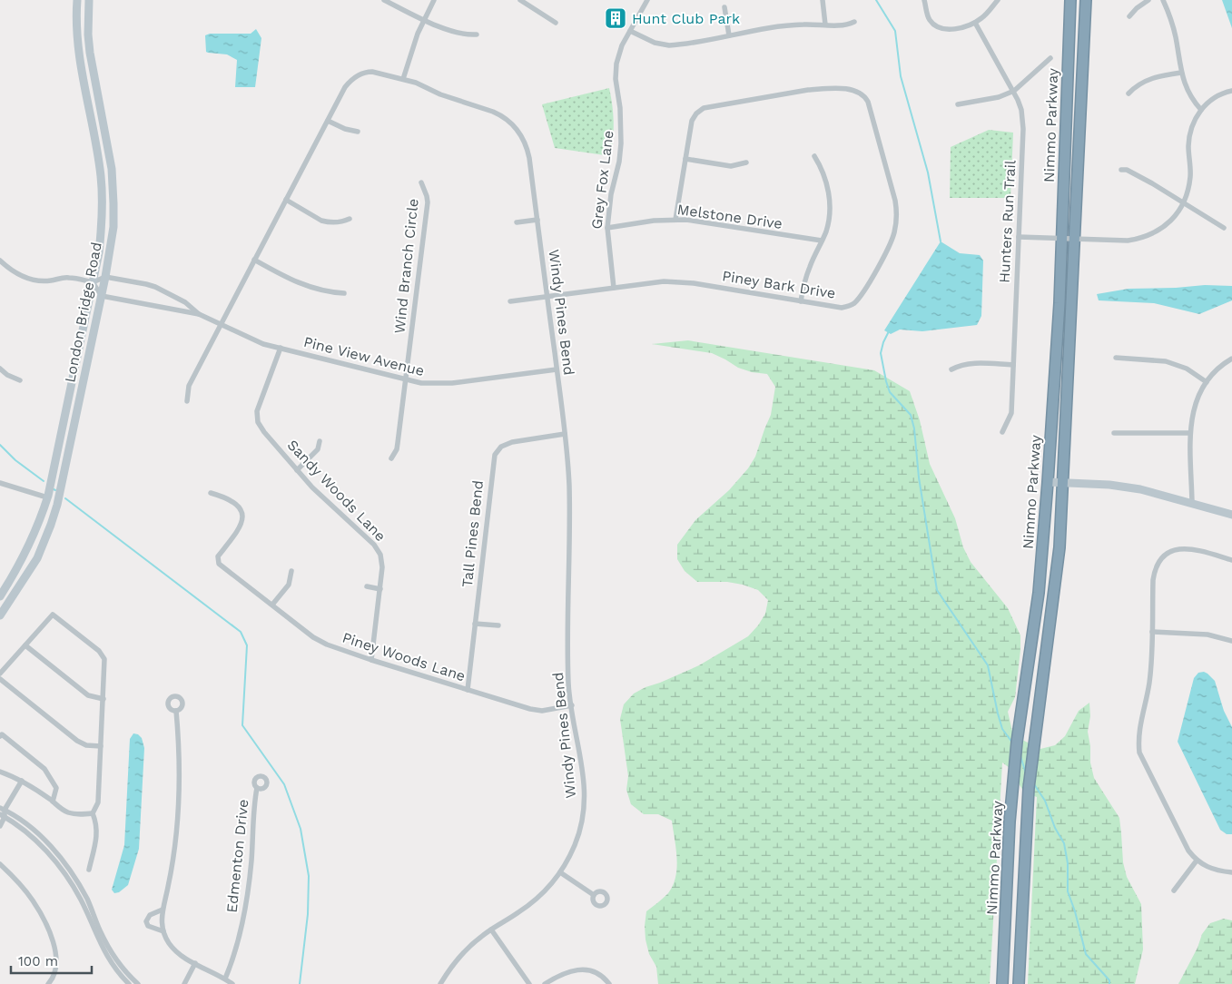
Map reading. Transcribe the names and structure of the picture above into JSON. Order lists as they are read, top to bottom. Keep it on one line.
{"streets":{"highway":["Nimmo Parkway"],"main road":["London Bridge Road"],"street":["Grey Fox Lane","Melstone Drive","Hunters Run Trail","Wind Branch Circle","Piney Bark Drive","Windy Pines Bend","Pine View Avenue","Sandy Woods Lane","Tall Pines Bend","Piney Woods Lane","Edmenton Drive"]},"crossings":[["Grey Fox Lane","Melstone Drive"],["Grey Fox Lane","Piney Bark Drive"],["Melstone Drive","Piney Bark Drive"],["Wind Branch Circle","Pine View Avenue"],["Piney Bark Drive","Windy Pines Bend"],["London Bridge Road","Pine View Avenue"],["Windy Pines Bend","Pine View Avenue"],["Windy Pines Bend","Tall Pines Bend"],["Windy Pines Bend","Piney Woods Lane"],["Pine View Avenue","Sandy Woods Lane"],["Sandy Woods Lane","Piney Woods Lane"],["Tall Pines Bend","Piney Woods Lane"]],"places":{"building":["Hunt Club Park"]},"scale_bar":"100 m"}
